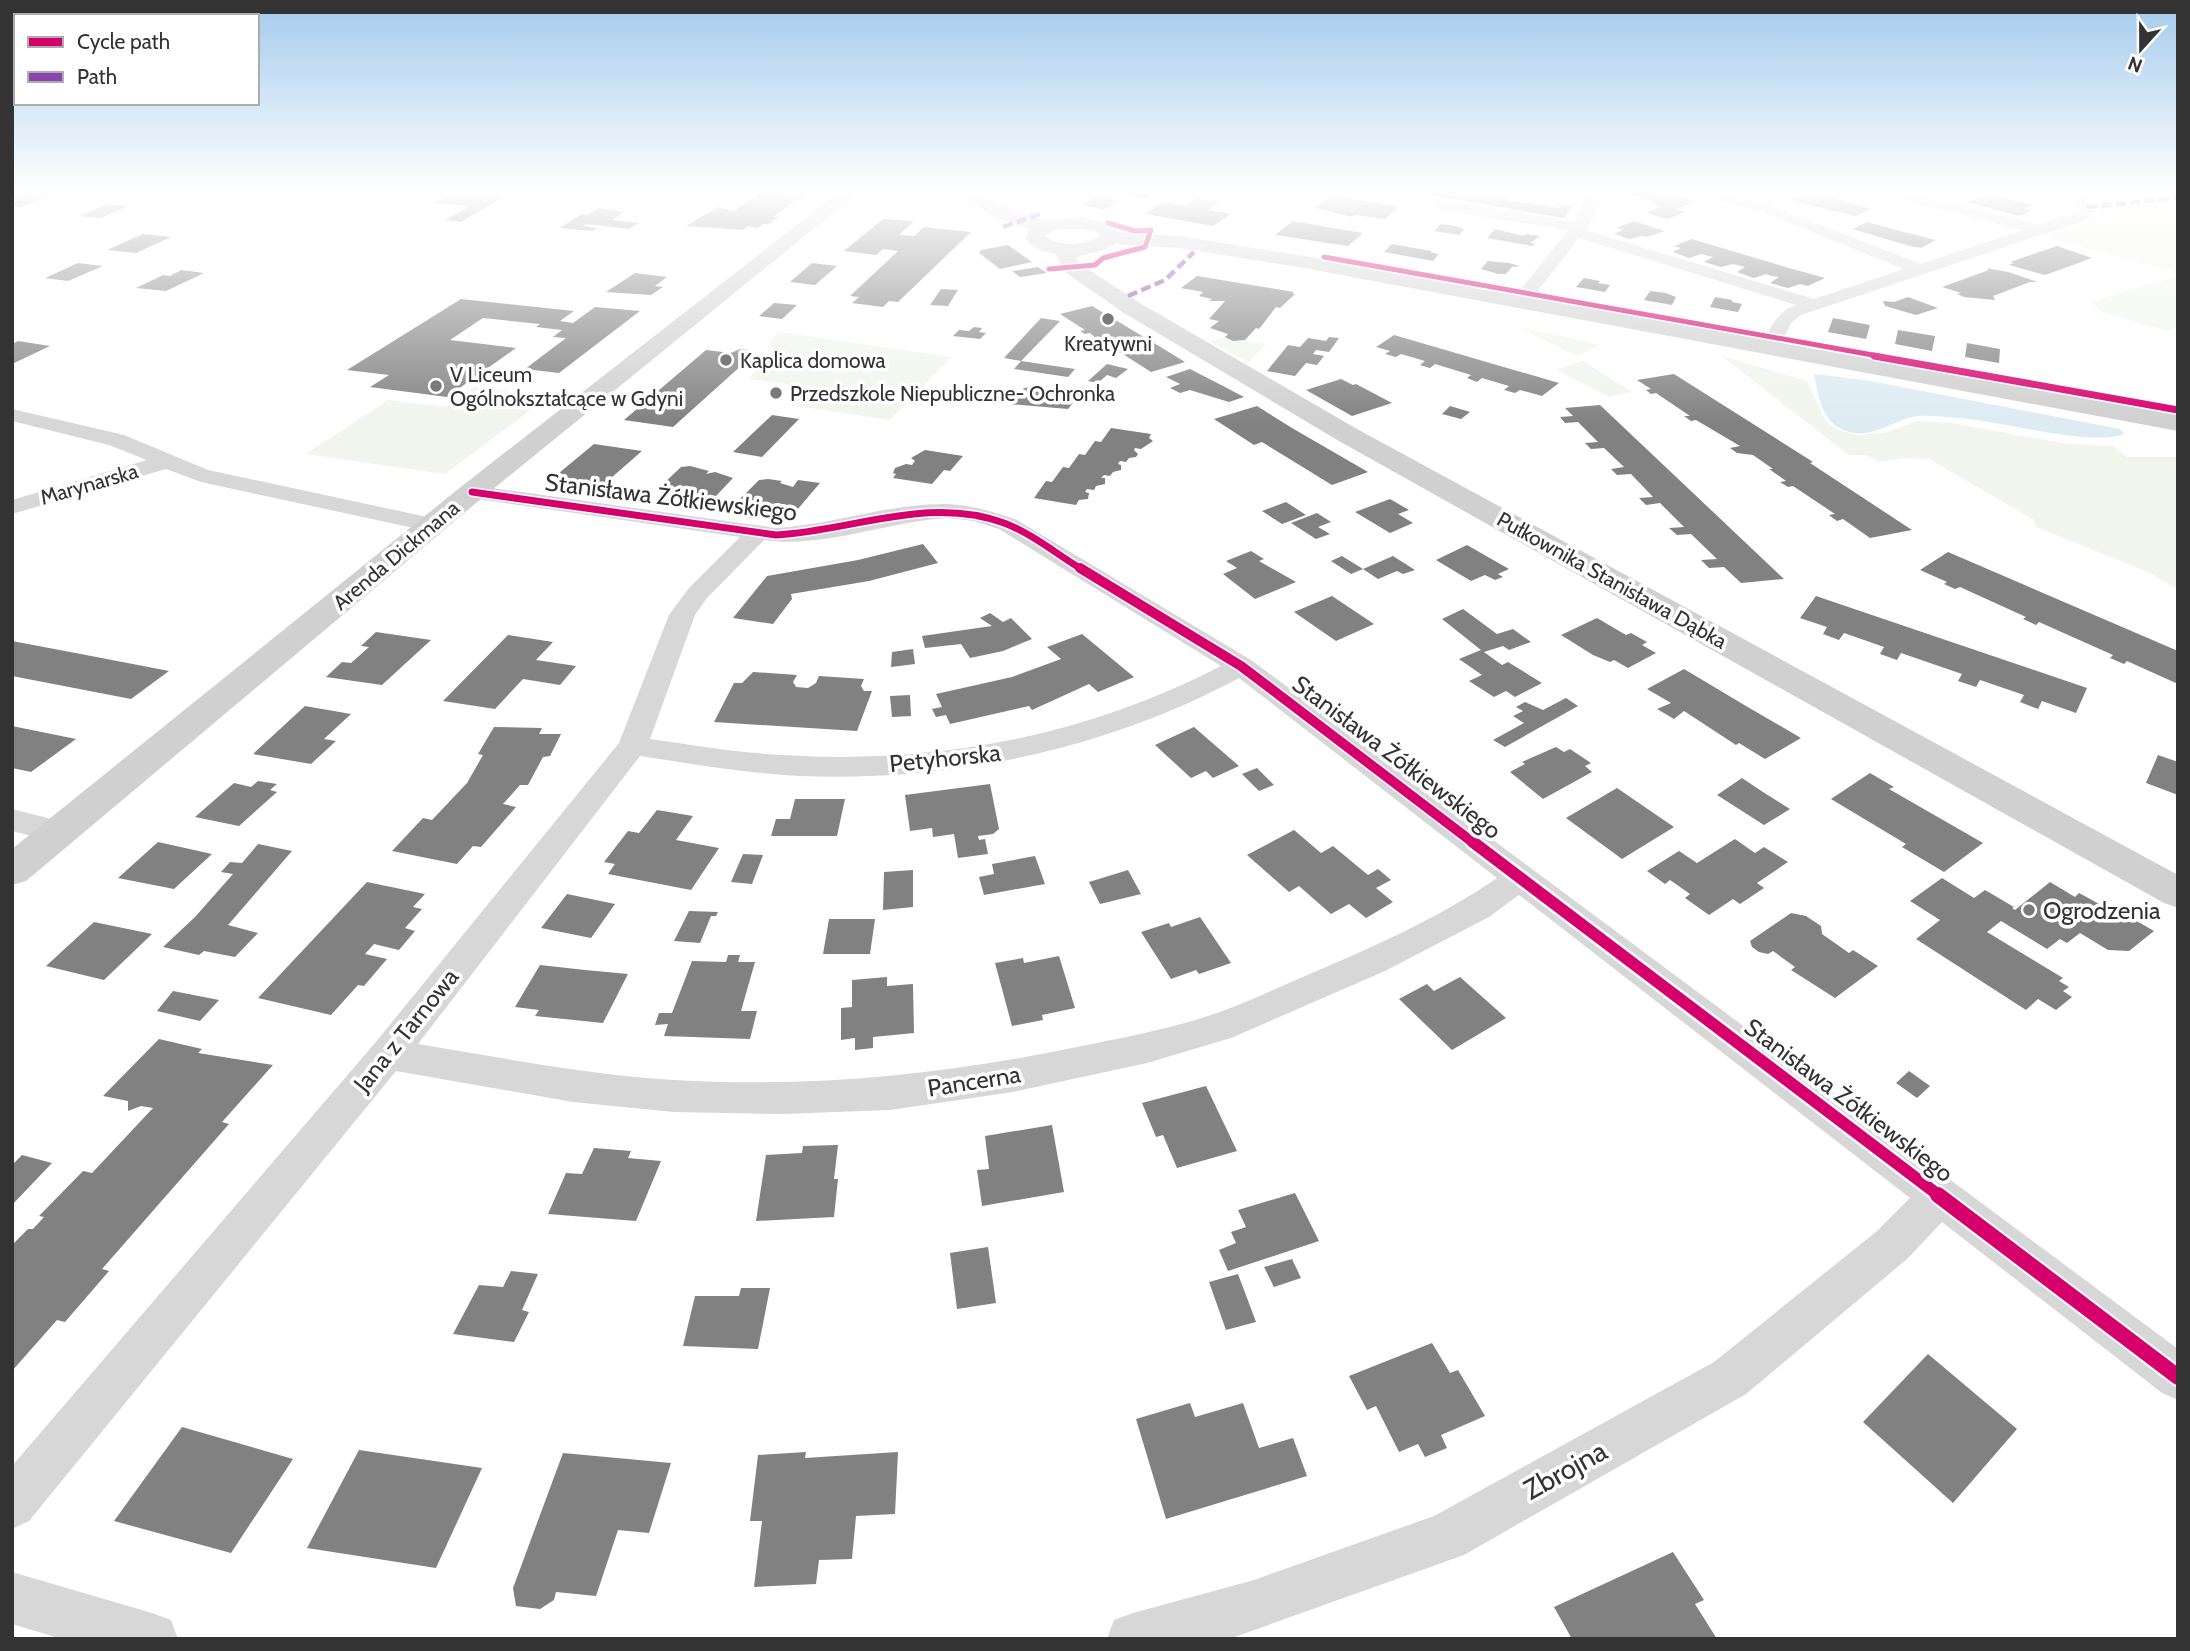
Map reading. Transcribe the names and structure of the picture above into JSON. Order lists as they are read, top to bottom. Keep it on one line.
{"streets":{"street":["Marynarska","Stanisława Żółkiewskiego","Arenda Dickmana","Pułkownika Stanisława Dąbka","Petyhorska","Jana z Tarnowa","Pancerna","Zbrojna"]},"crossings":[["Stanisława Żółkiewskiego","Arenda Dickmana"],["Stanisława Żółkiewskiego","Petyhorska"],["Stanisława Żółkiewskiego","Jana z Tarnowa"],["Stanisława Żółkiewskiego","Pancerna"],["Stanisława Żółkiewskiego","Zbrojna"],["Petyhorska","Jana z Tarnowa"],["Jana z Tarnowa","Pancerna"]],"places":["Kreatywni","Kaplica domowa","V Liceum Ogólnokształcące w Gdyni","Przedszkole Niepubliczne- Ochronka","Ogrodzenia"],"legend":["Cycle path","Path"],"north":"bottom"}
